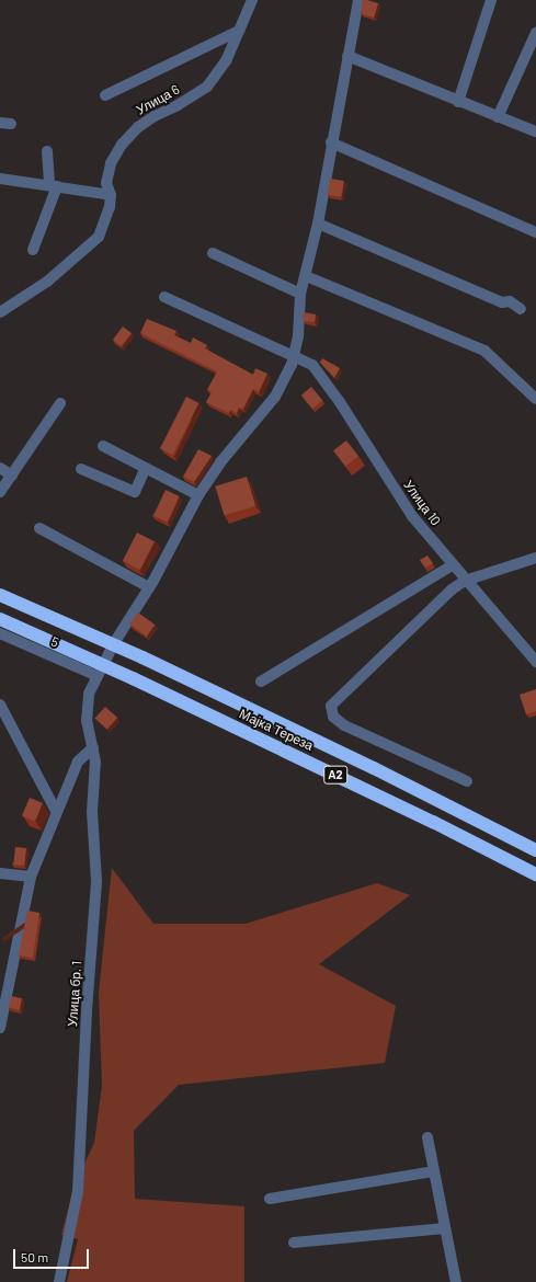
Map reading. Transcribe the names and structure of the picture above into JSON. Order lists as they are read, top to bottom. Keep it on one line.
{"streets":{"highway":["Мајка Тереза","A2"],"street":["Улица 6","Улица 10","5","Улица бр. 1"]},"crossings":[["5","Улица бр. 1"]],"scale_bar":"50 m"}
